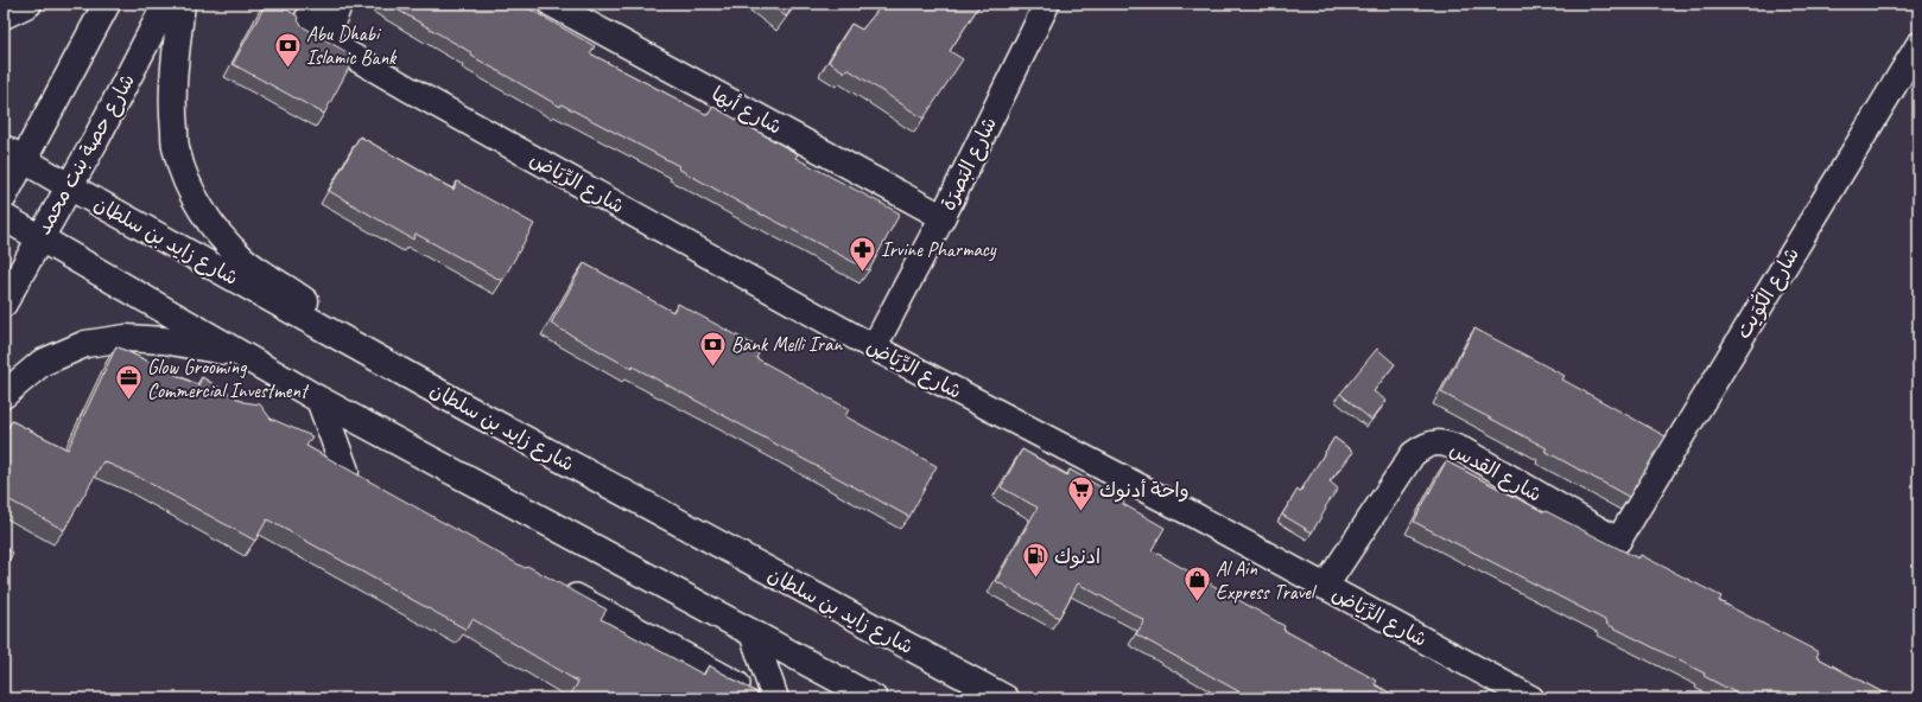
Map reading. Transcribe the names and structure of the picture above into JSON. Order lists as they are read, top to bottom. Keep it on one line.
{"streets":{"main road":["شارع حصة بنت محمد","شارع زايد بن سلطان"],"street":["شارع أبها","شارع البَصرَة","شارع الرِّيَاض","شارع الكُوَيت","شارع القدس"]},"crossings":[["شارع أبها","شارع البَصرَة"],["شارع حصة بنت محمد","شارع زايد بن سلطان"],["شارع البَصرَة","شارع الرِّيَاض"],["شارع الرِّيَاض","شارع القدس"],["شارع الكُوَيت","شارع القدس"]],"places":{"bank":["Abu Dhabi Islamic Bank","Bank Melli Iran"],"pharmacy":["Irvine Pharmacy"],"office":["Glow Grooming Commercial Investment"],"supermarket":["واحة أدنوك"],"fuel station":["ادنوك"],"shop":["Al Ain Express Travel"]}}
